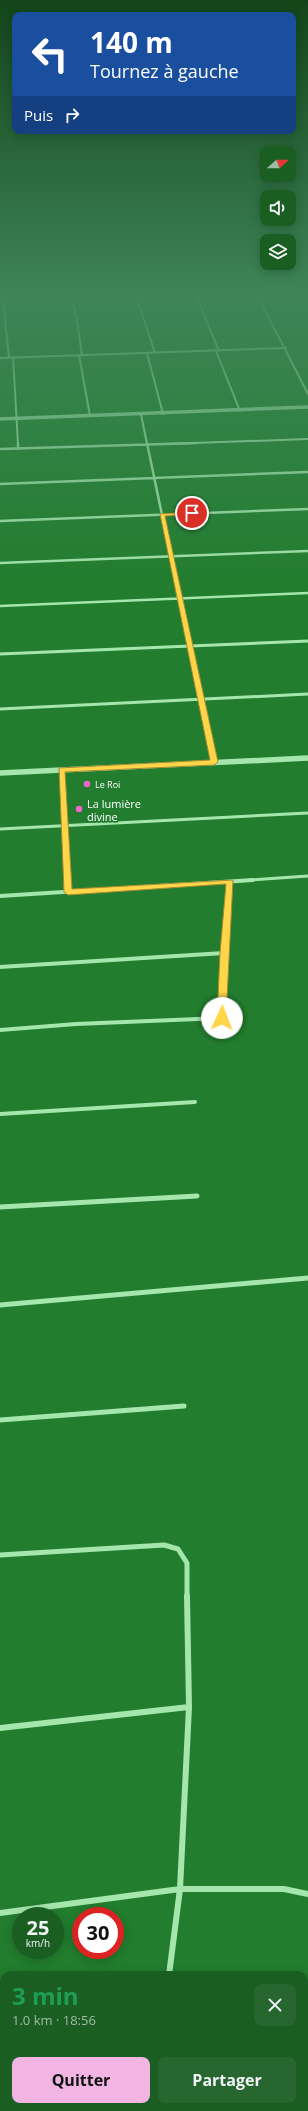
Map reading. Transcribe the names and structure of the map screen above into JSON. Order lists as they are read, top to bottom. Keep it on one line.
{"places":["Le Roi","La lumière divine"],"north":"right","page":{"turn":["140 m","Tournez à gauche"],"then":"Puis","speed":"25 km/h","limit":"30","heading":["3 min","1.0 km · 18:56"],"buttons":["Quitter","Partager"]}}
